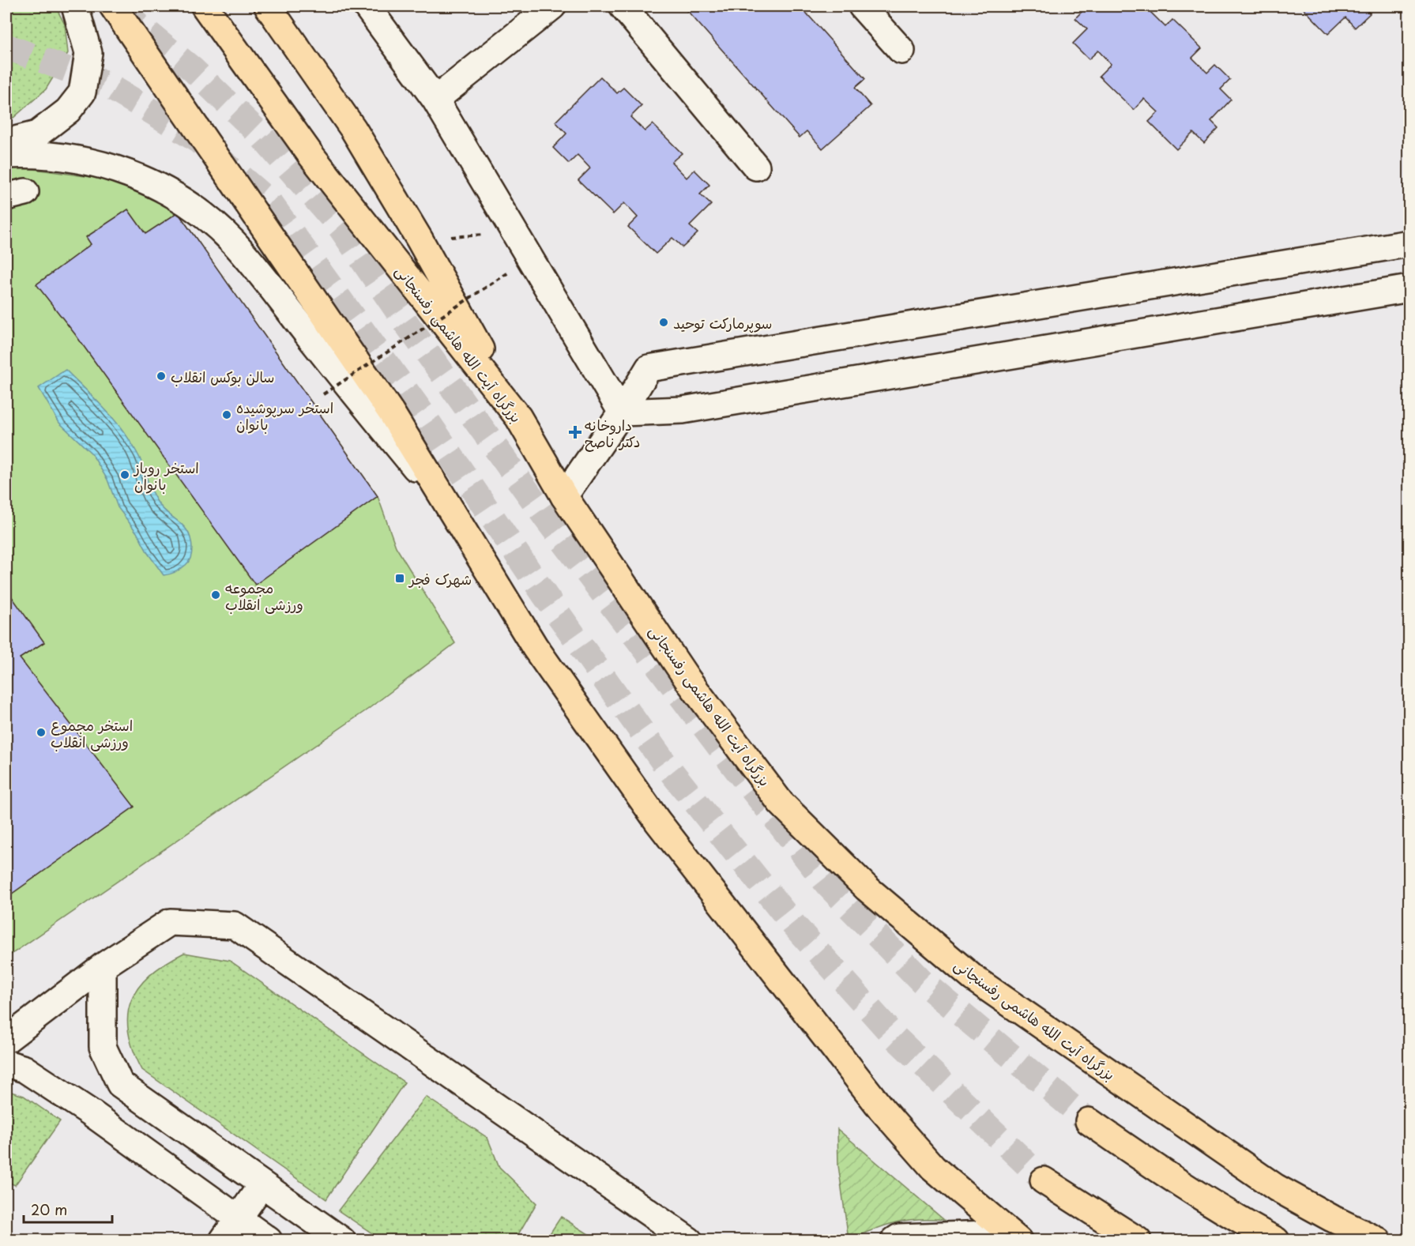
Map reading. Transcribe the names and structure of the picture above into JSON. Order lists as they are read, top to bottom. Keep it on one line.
{"streets":{"highway":["بزرگراه آیت الله هاشمی رفسنجانی"]},"places":{"other":["سوپرمارکت توحید","سالن بوکس انقلاب","استخر سرپوشیده بانوان","استخر روباز بانوان","مجموعه ورزشی انقلاب","استخر مجموع ورزشی انقلاب"],"health":["داروخانه دکتر ناصح"],"transit":["شهرک فجر"]},"scale_bar":"20 m"}
